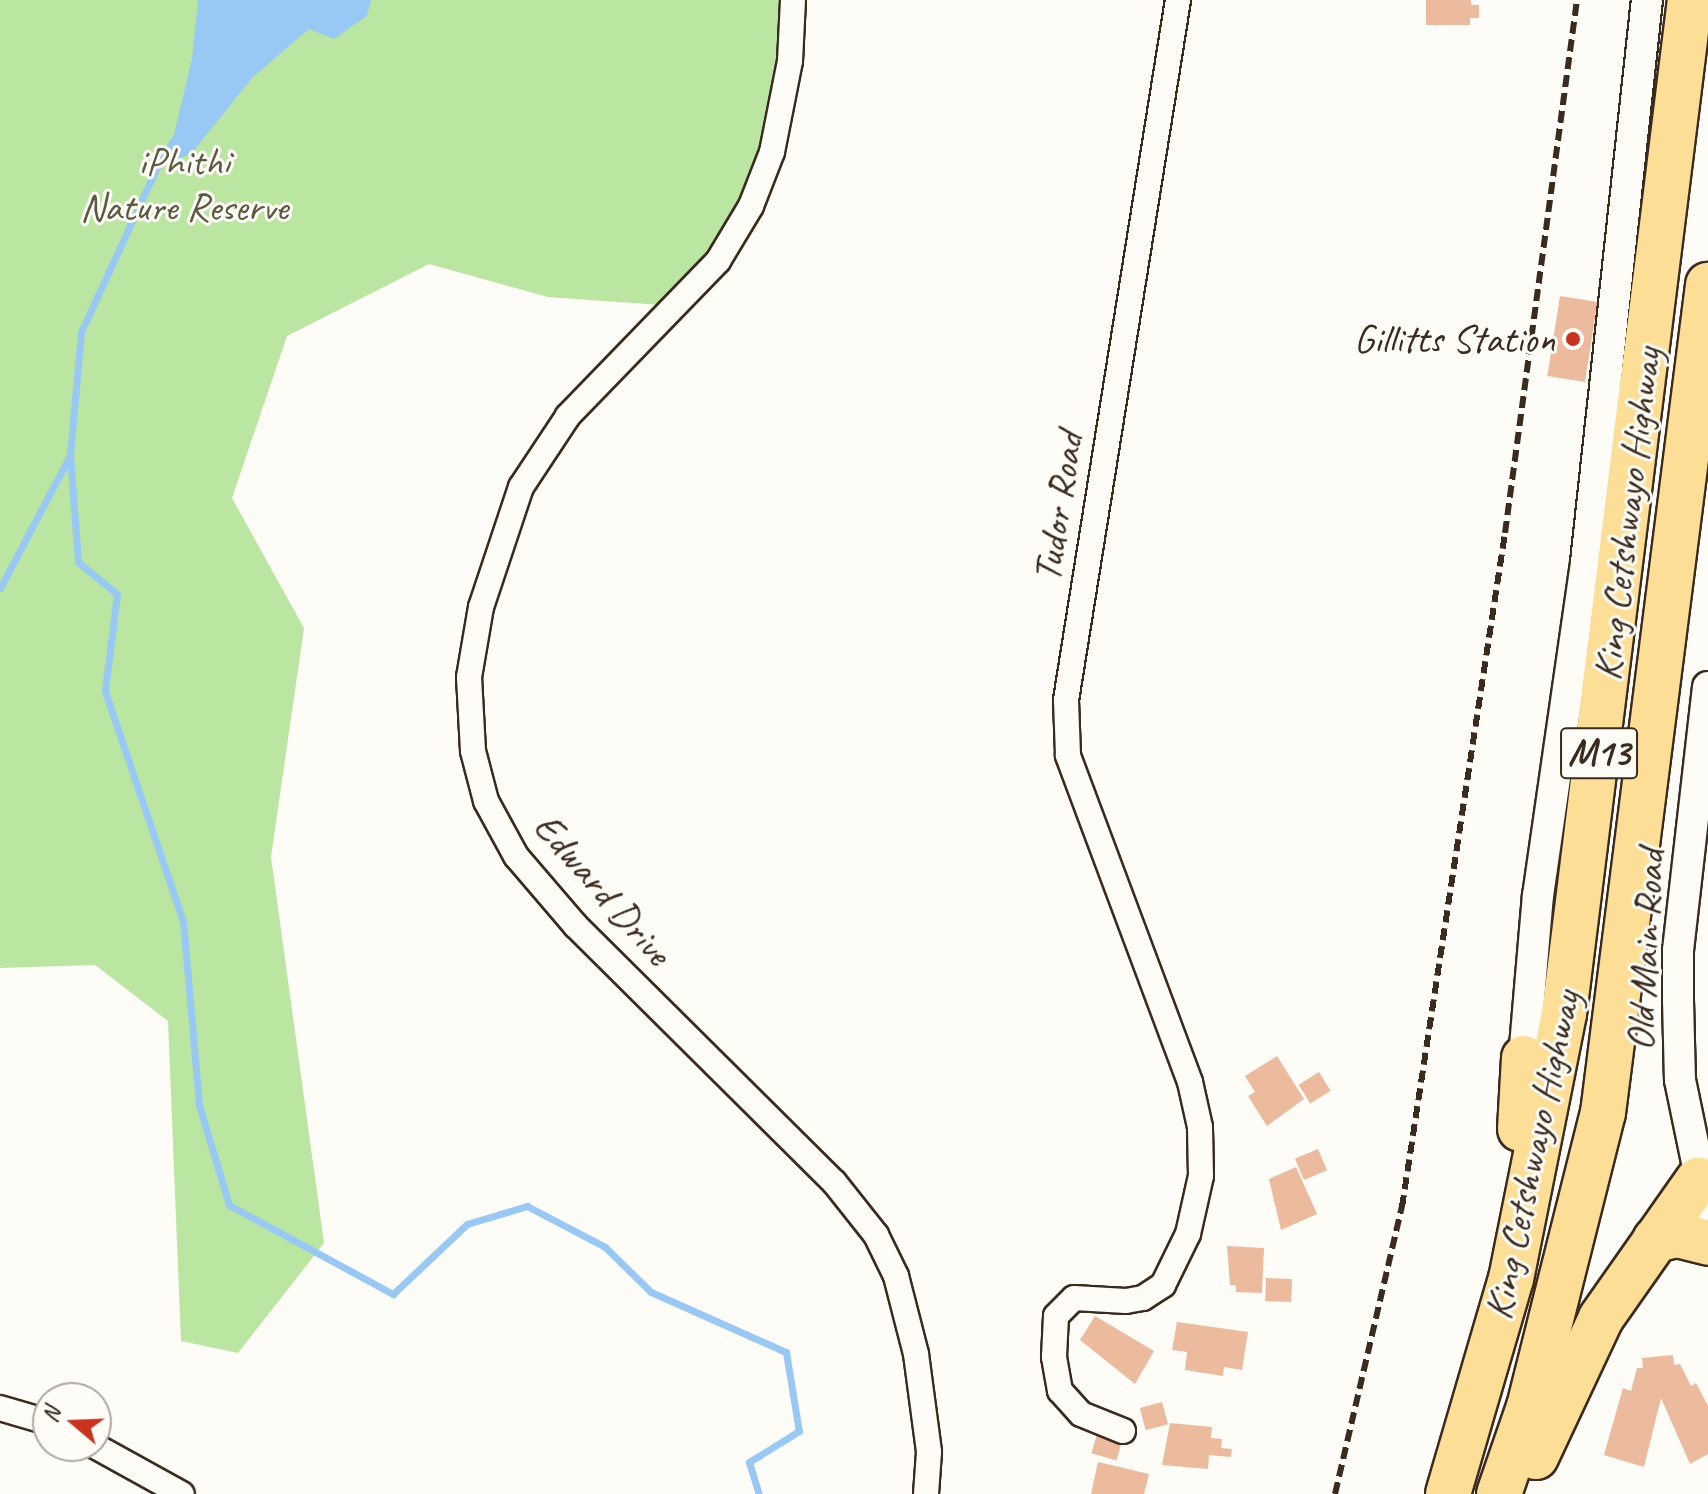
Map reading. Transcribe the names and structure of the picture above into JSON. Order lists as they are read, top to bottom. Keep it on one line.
{"streets":{"highway":["King Cetshwayo Highway","M13"],"street":["Tudor Road","Edward Drive","Old Main Road"]},"parks":["iPhithi Nature Reserve"],"places":["Gillitts Station"],"north":"left"}
